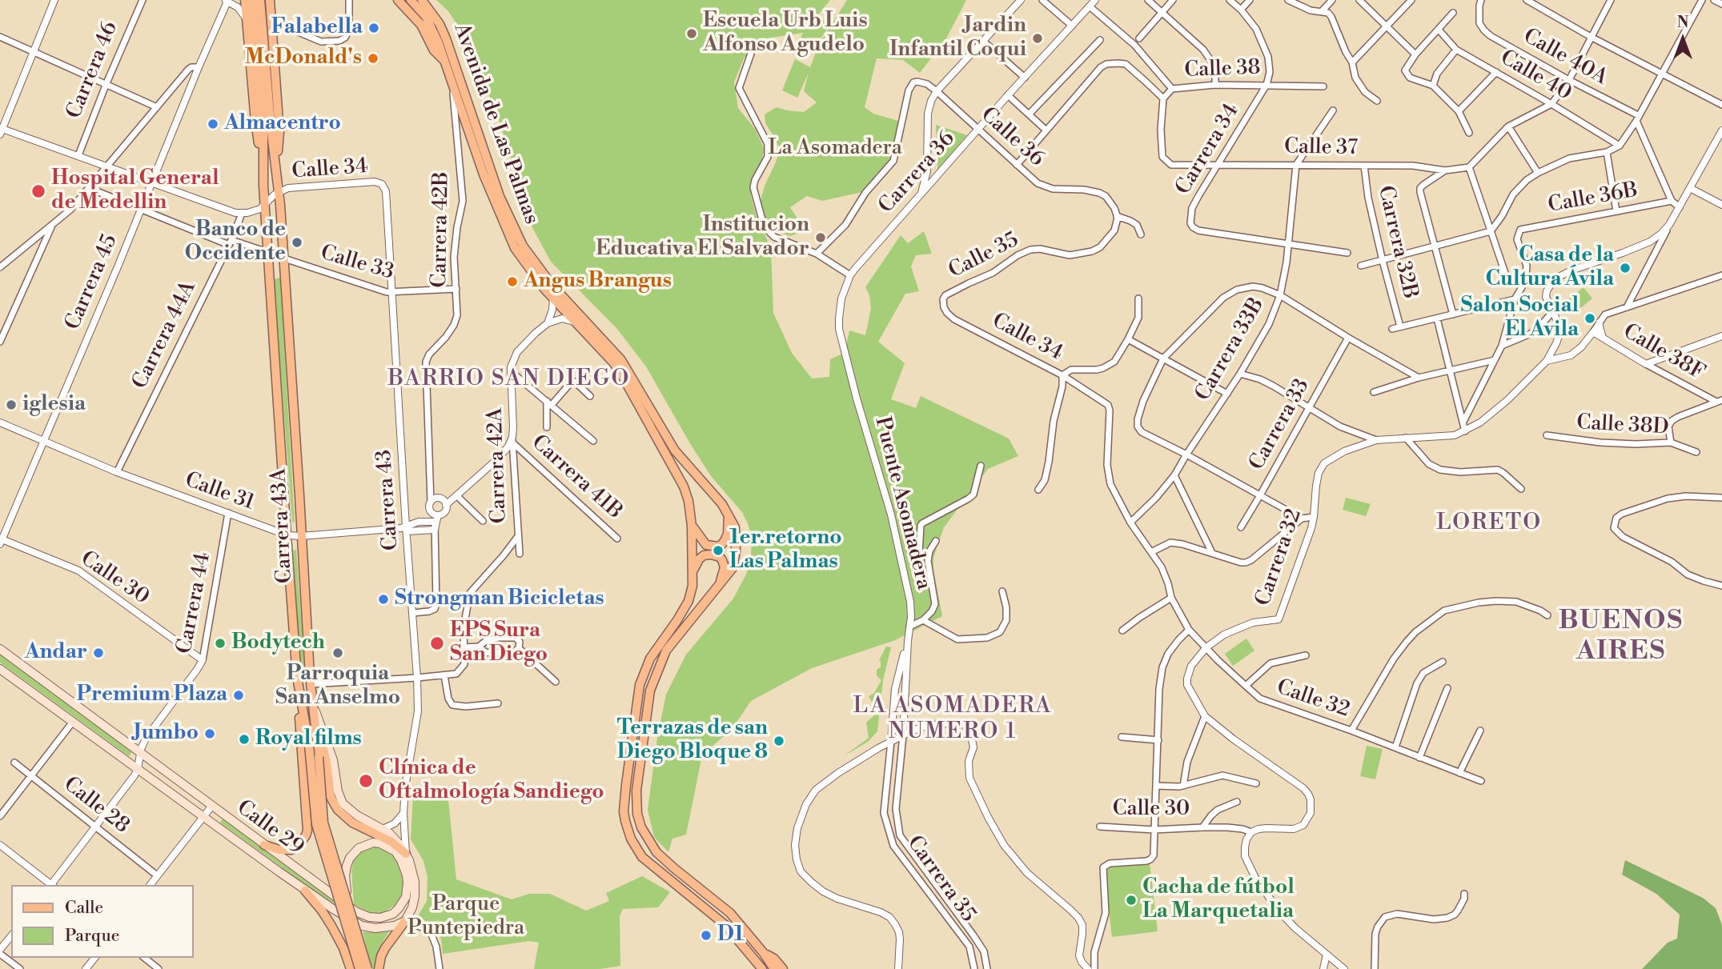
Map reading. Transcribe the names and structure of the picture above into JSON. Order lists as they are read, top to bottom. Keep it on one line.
{"streets":{"main road":["Avenida de Las Palmas","Carrera 43A","Calle 29"],"street":["Calle 40A","Calle 38","Carrera 46","Calle 40","Calle 36","Calle 37","Carrera 34","Calle 34","Carrera 36","Calle 36B","Carrera 42B","Carrera 32B","Calle 35","Calle 33","Carrera 45","Carrera 44A","Carrera 33B","Calle 38F","Carrera 33","Calle 38D","Carrera 42A","Carrera 41B","Calle 31","Carrera 43","Puente Asomadera","Carrera 32","Calle 30","Carrera 44","Calle 32","Calle 28","Carrera 35"]},"crossings":[["Calle 38","Carrera 34"],["Calle 38","Carrera 36"],["Avenida de Las Palmas","Carrera 42B"],["Calle 36","Carrera 36"],["Calle 36","Calle 35"],["Calle 37","Carrera 34"],["Calle 37","Carrera 32B"],["Calle 37","Carrera 33B"],["Carrera 34","Carrera 33B"],["Calle 34","Calle 35"],["Calle 34","Carrera 44A"],["Calle 34","Carrera 43"],["Calle 34","Carrera 43A"],["Calle 34","Calle 32"],["Carrera 36","Puente Asomadera"],["Carrera 42B","Calle 33"],["Carrera 42B","Calle 31"],["Calle 33","Carrera 43"],["Calle 33","Carrera 43A"],["Carrera 45","Calle 31"],["Carrera 45","Calle 30"],["Carrera 44A","Calle 31"],["Carrera 33B","Calle 32"],["Carrera 42A","Carrera 41B"],["Calle 31","Carrera 43"],["Calle 31","Carrera 43A"],["Calle 31","Carrera 44"],["Puente Asomadera","Carrera 35"],["Carrera 43A","Calle 29"],["Carrera 32","Calle 30"],["Carrera 32","Calle 32"],["Calle 30","Carrera 44"],["Carrera 44","Calle 28"],["Carrera 44","Calle 29"]],"districts":["BARRIO SAN DIEGO","LORETO","BUENOS AIRES","LA ASOMADERA NUMERO 1"],"parks":["La Asomadera","Parque Puntepiedra"],"places":["Falabella","Escuela Urb Luis Alfonso Agudelo","Jardin Infantil Coqui","McDonald's","Almacentro","Hospital General de Medellin","Institucion Educativa El Salvador","Banco de Occidente","Casa de la Cultura Ávila","Angus Brangus","Salon Social El Avila","iglesia","1er.retorno Las Palmas","Strongman Bicicletas","Bodytech","EPS Sura San Diego","Andar","Parroquia San Anselmo","Premium Plaza","Jumbo","Royal films","Terrazas de san Diego Bloque 8","Clínica de Oftalmología Sandiego","Cacha de fútbol La Marquetalia","D1"],"legend":["Calle","Parque"],"north":"top"}
